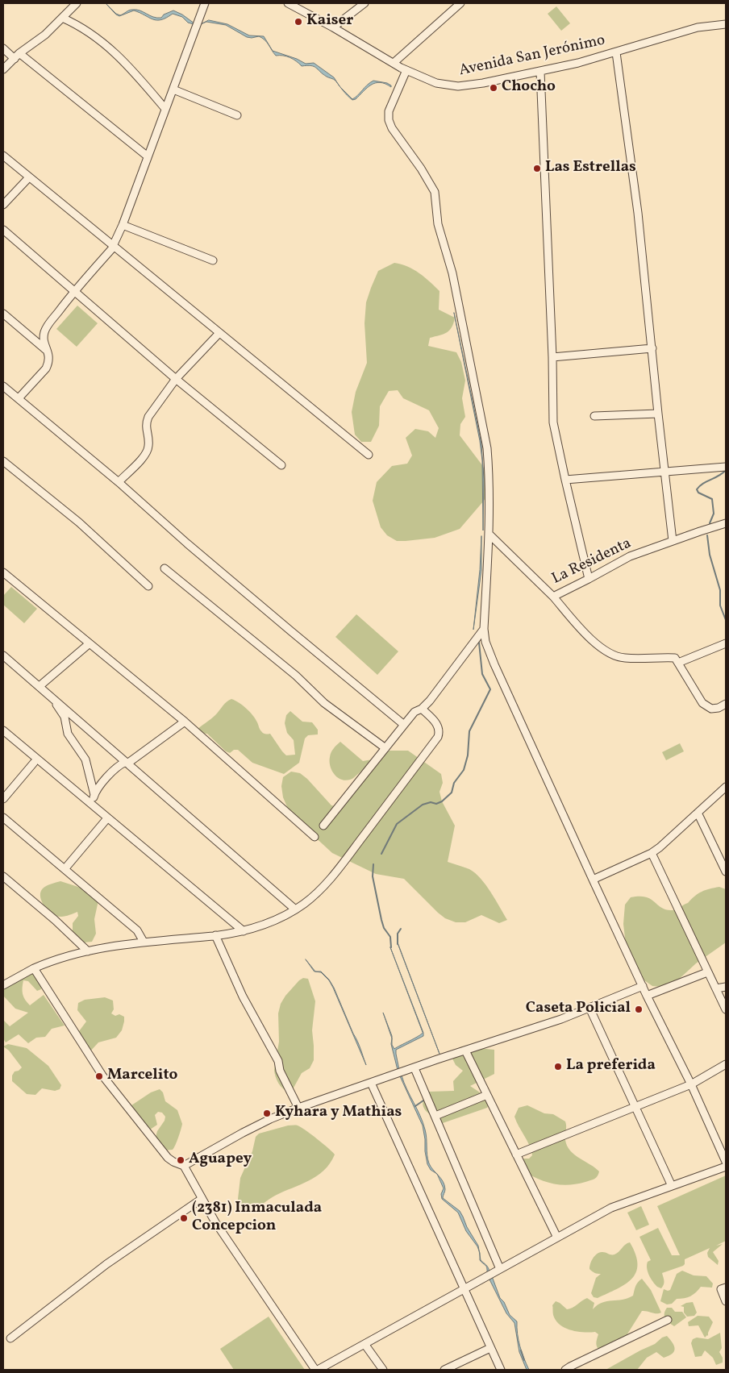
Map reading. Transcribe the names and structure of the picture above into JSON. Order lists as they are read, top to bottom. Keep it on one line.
{"streets":{"street":["Avenida San Jerónimo","La Residenta"]},"places":["Kaiser","Chocho","Las Estrellas","Caseta Policial","La preferida","Marcelito","Kyhara y Mathias","Aguapey","(2381) Inmaculada Concepcion"]}
